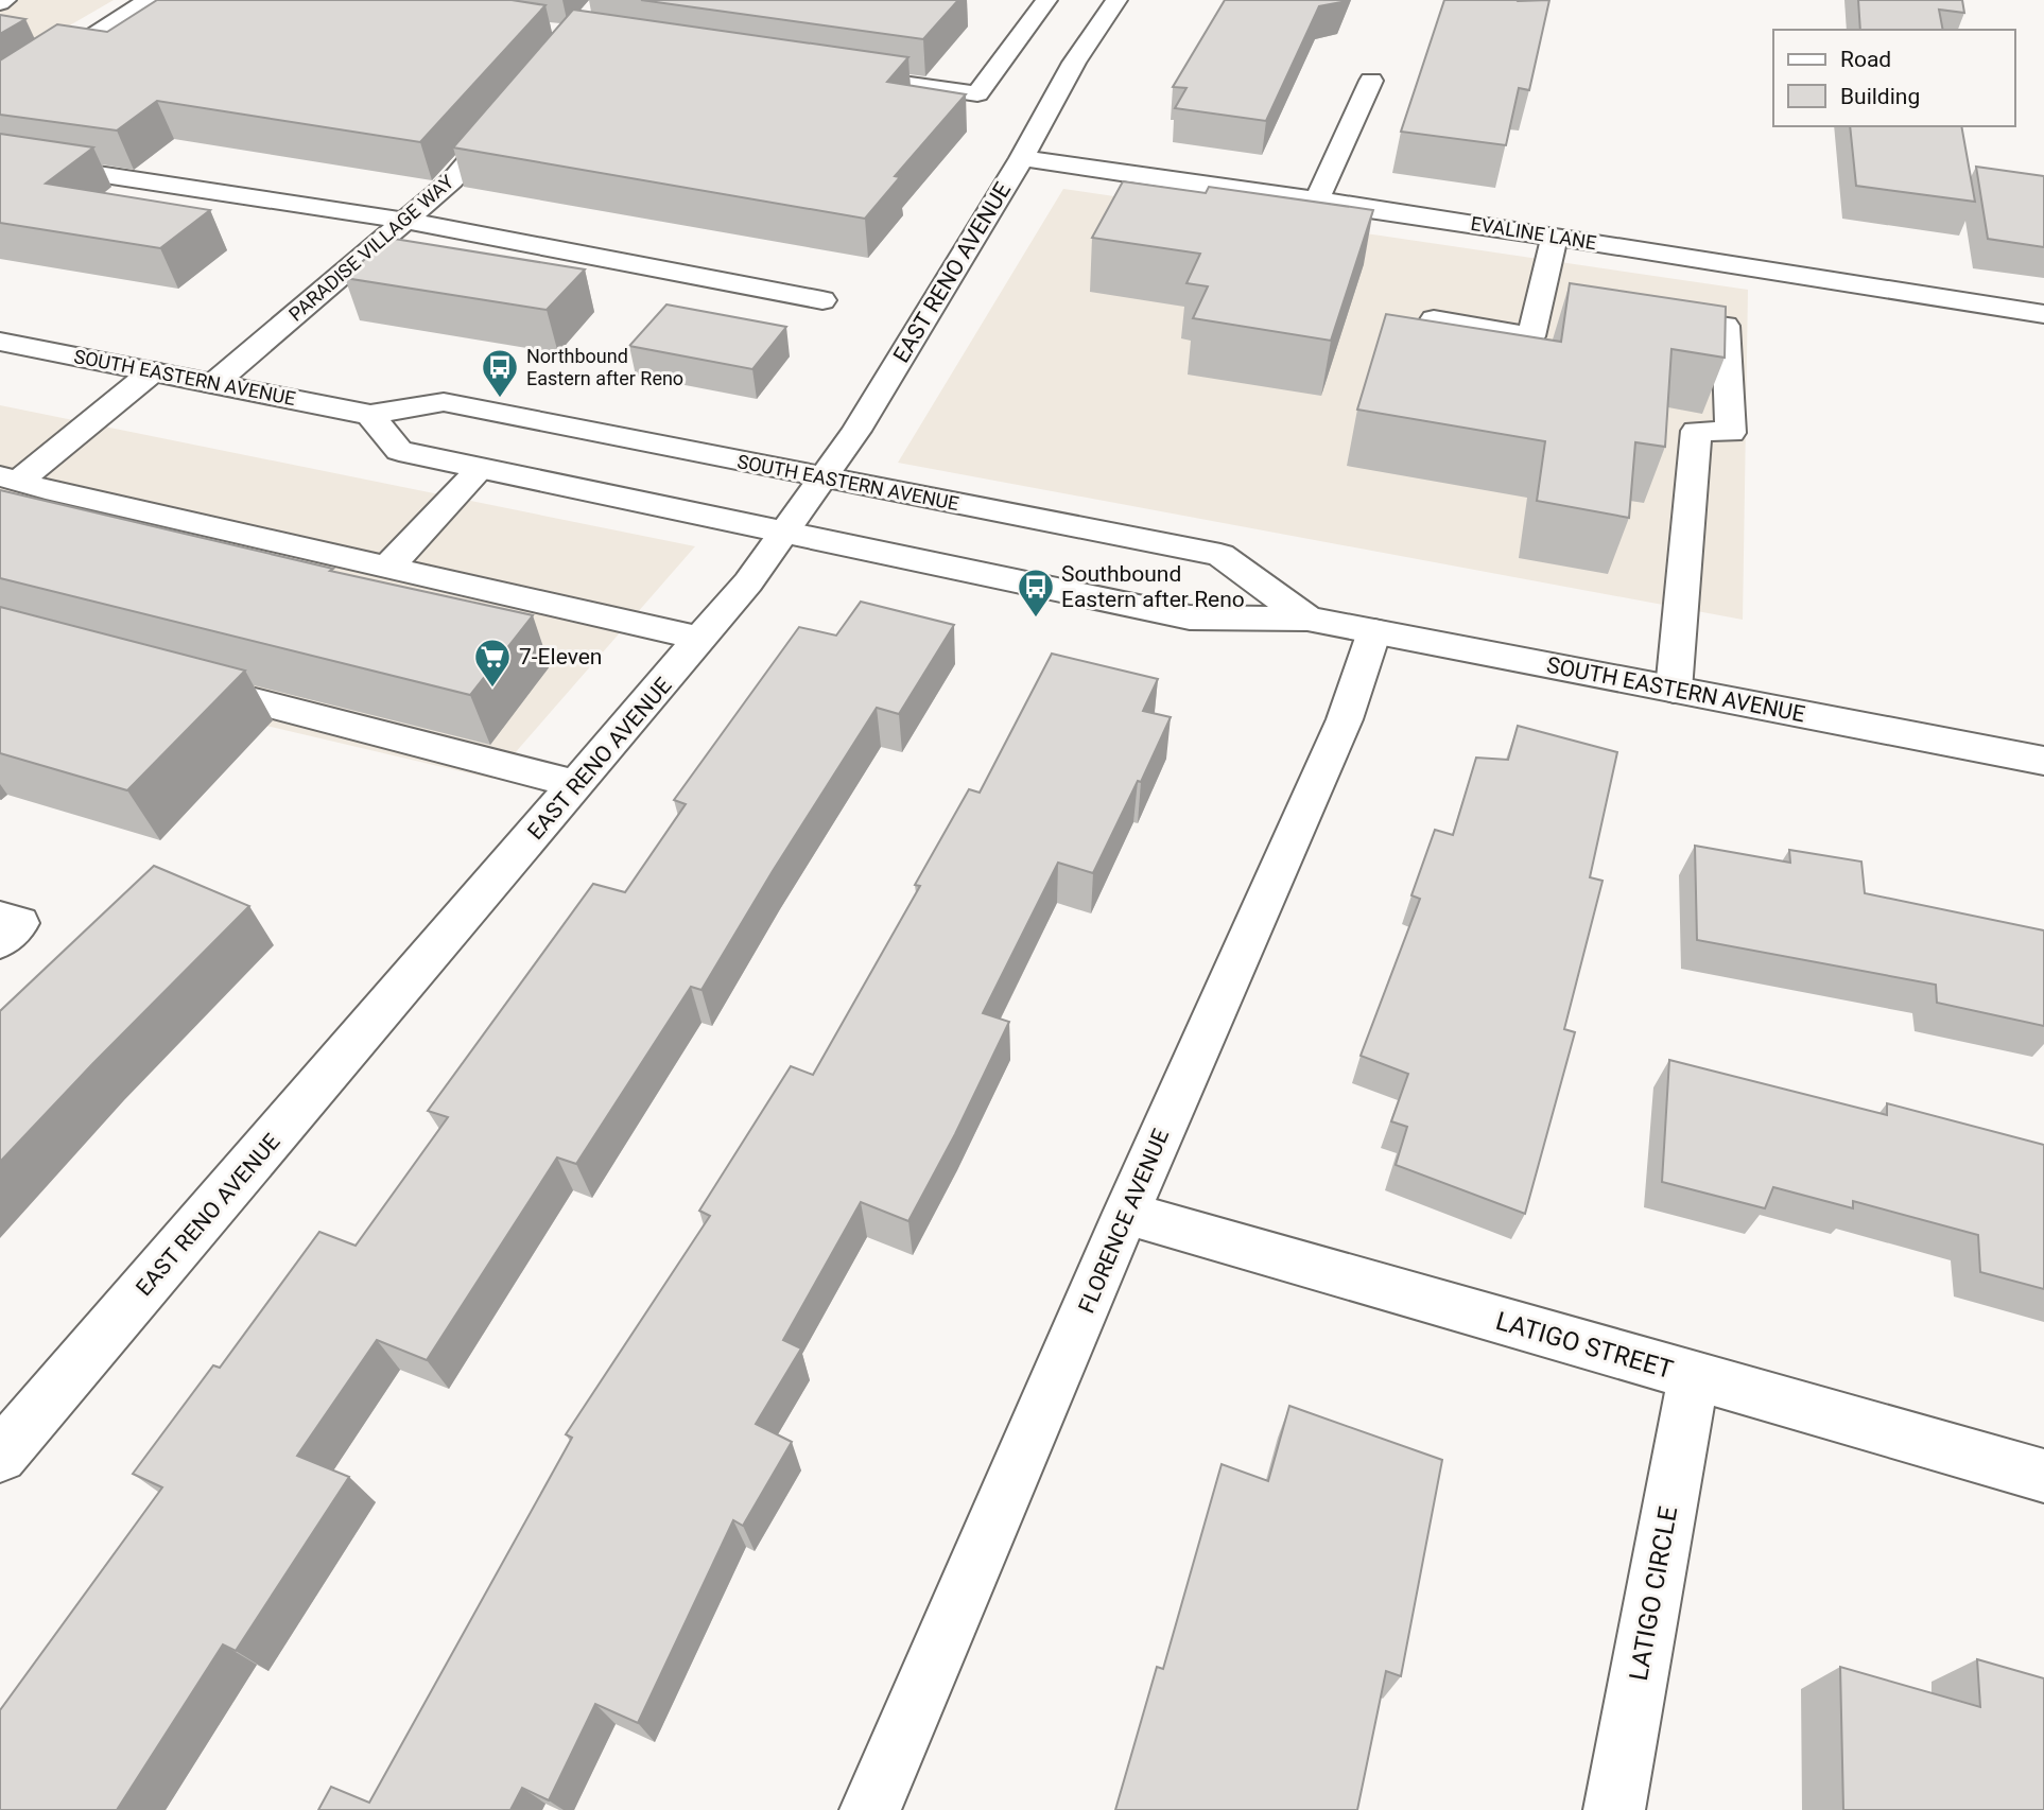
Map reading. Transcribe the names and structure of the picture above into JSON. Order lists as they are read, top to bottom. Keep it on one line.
{"streets":{"street":["EVALINE LANE","PARADISE VILLAGE WAY","EAST RENO AVENUE","SOUTH EASTERN AVENUE","FLORENCE AVENUE","LATIGO STREET","LATIGO CIRCLE"]},"crossings":[["EVALINE LANE","EAST RENO AVENUE"],["PARADISE VILLAGE WAY","SOUTH EASTERN AVENUE"],["EAST RENO AVENUE","SOUTH EASTERN AVENUE"],["SOUTH EASTERN AVENUE","FLORENCE AVENUE"],["FLORENCE AVENUE","LATIGO STREET"],["LATIGO STREET","LATIGO CIRCLE"]],"places":{"bus stop":["Northbound Eastern after Reno","Southbound Eastern after Reno"],"supermarket":["7-Eleven"]},"legend":["Road","Building"]}
